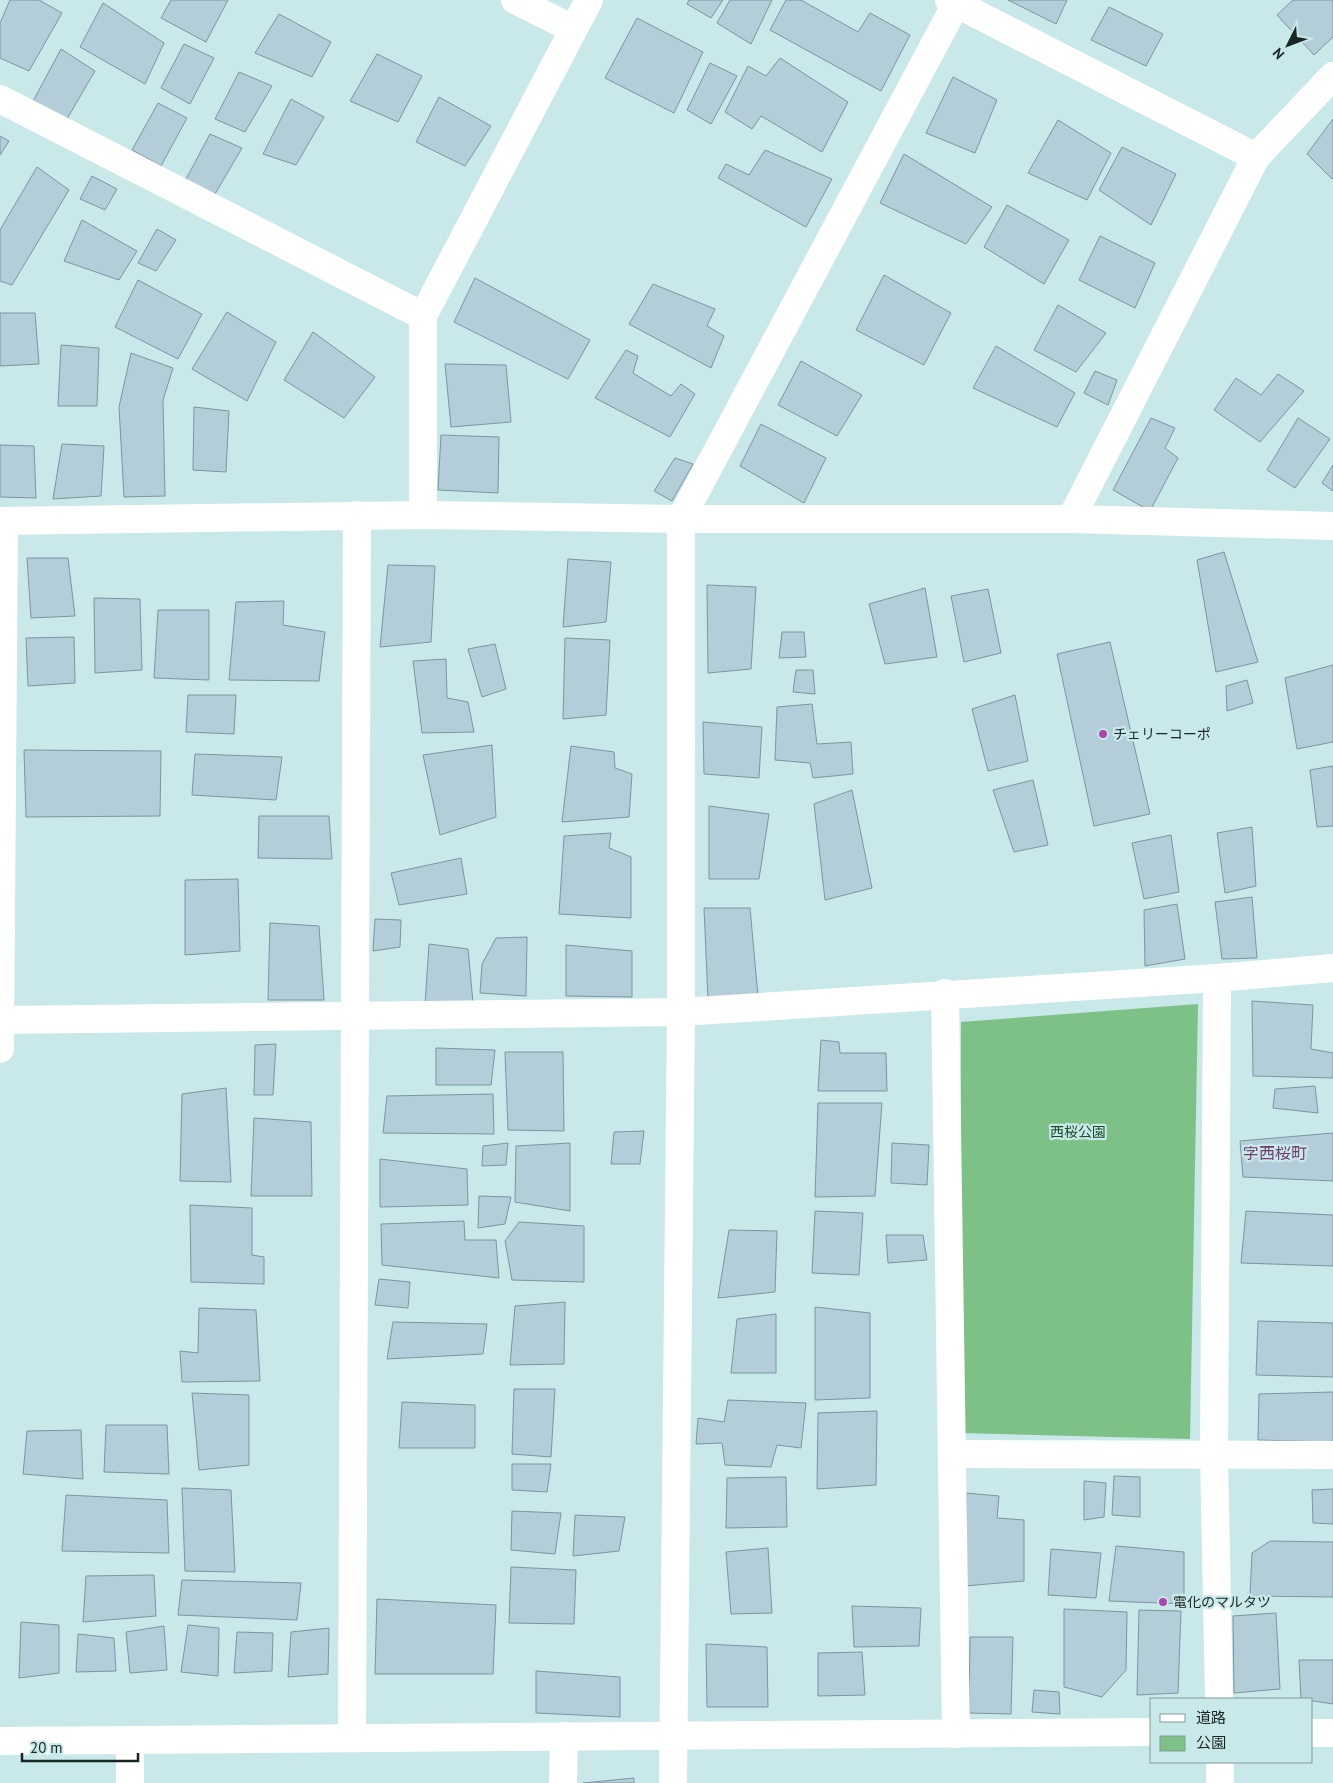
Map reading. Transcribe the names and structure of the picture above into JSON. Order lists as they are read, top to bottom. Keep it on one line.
{"districts":["字西桜町"],"parks":["西桜公園"],"places":["チェリーコーポ","電化のマルタツ"],"legend":["道路","公園"],"scale_bar":"20 m","north":"bottom left"}
